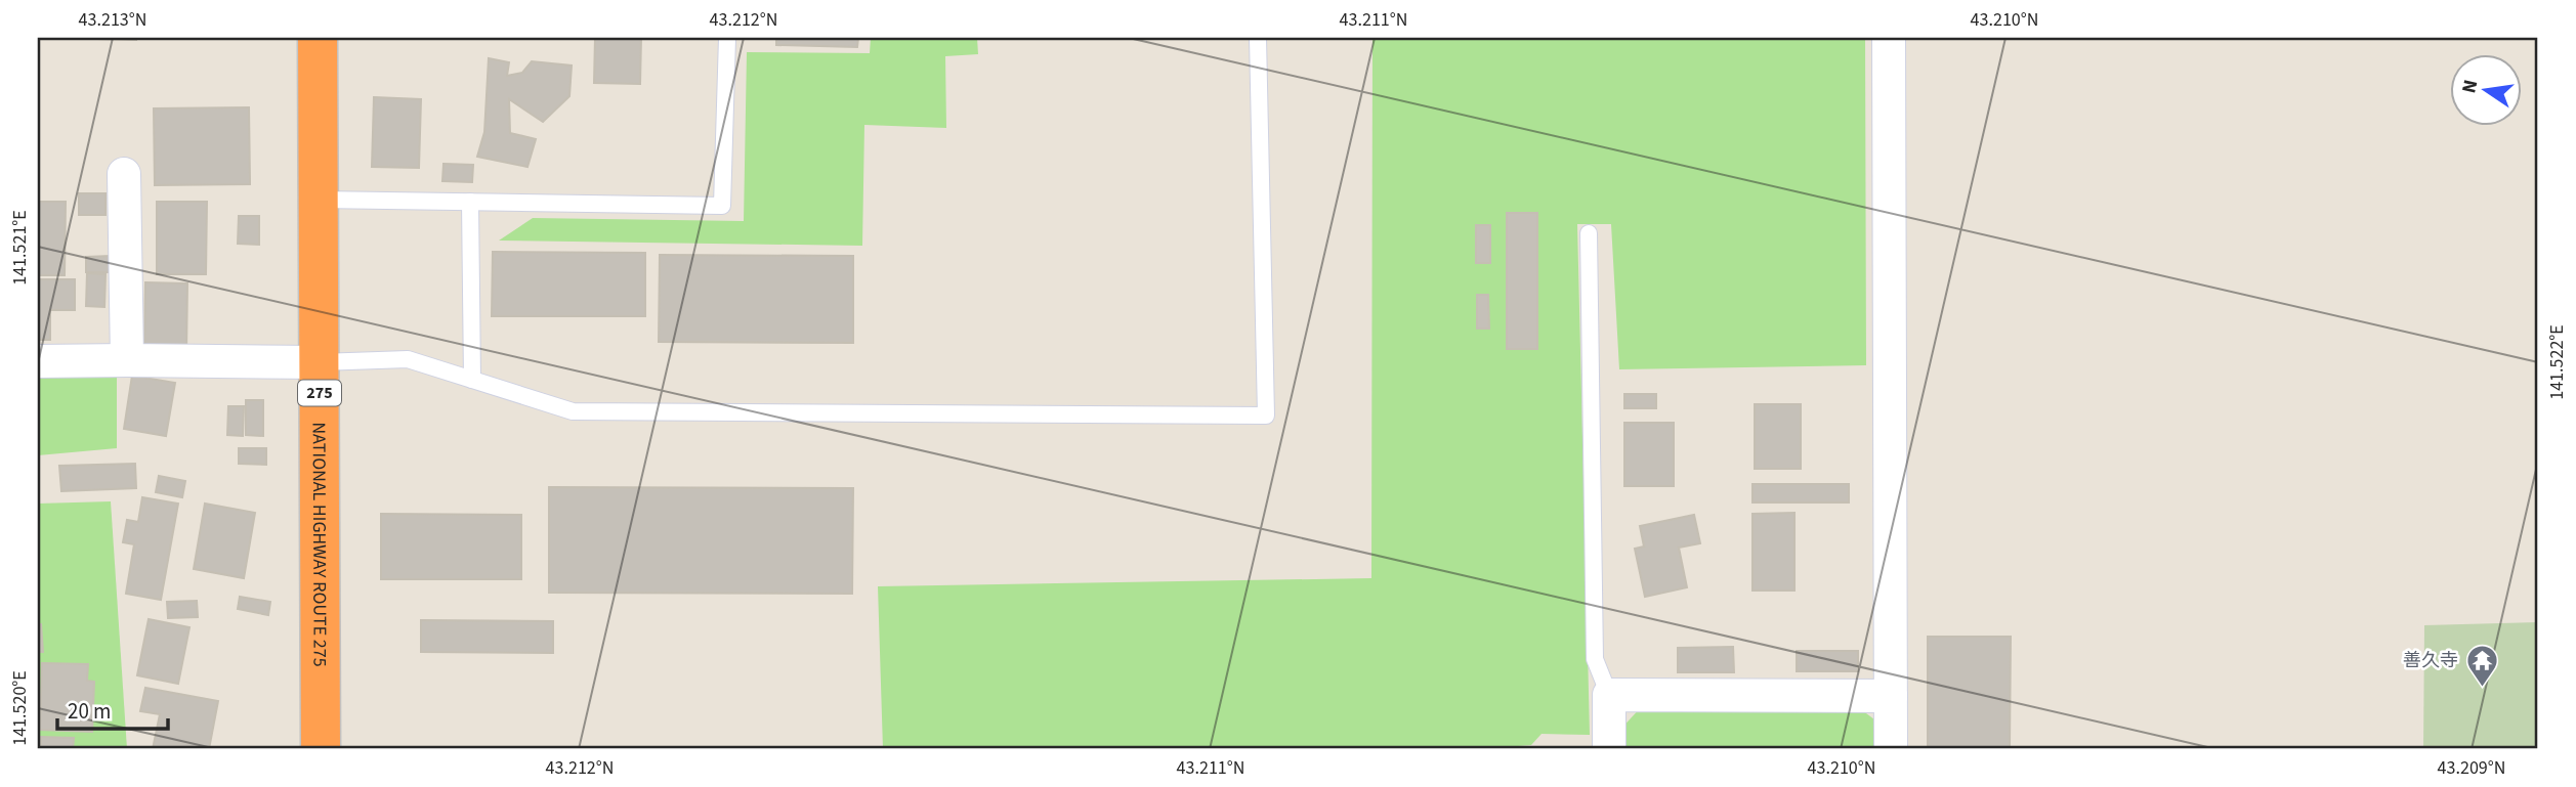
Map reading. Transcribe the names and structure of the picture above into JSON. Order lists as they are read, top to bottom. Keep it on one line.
{"streets":{"highway":["275","NATIONAL HIGHWAY ROUTE 275"]},"places":{"temple":["善久寺"]},"scale_bar":"20 m","north":"left","coordinates":["43.213°N","43.212°N","43.211°N","43.210°N","141.521°E","141.522°E","141.520°E","43.209°N"]}
